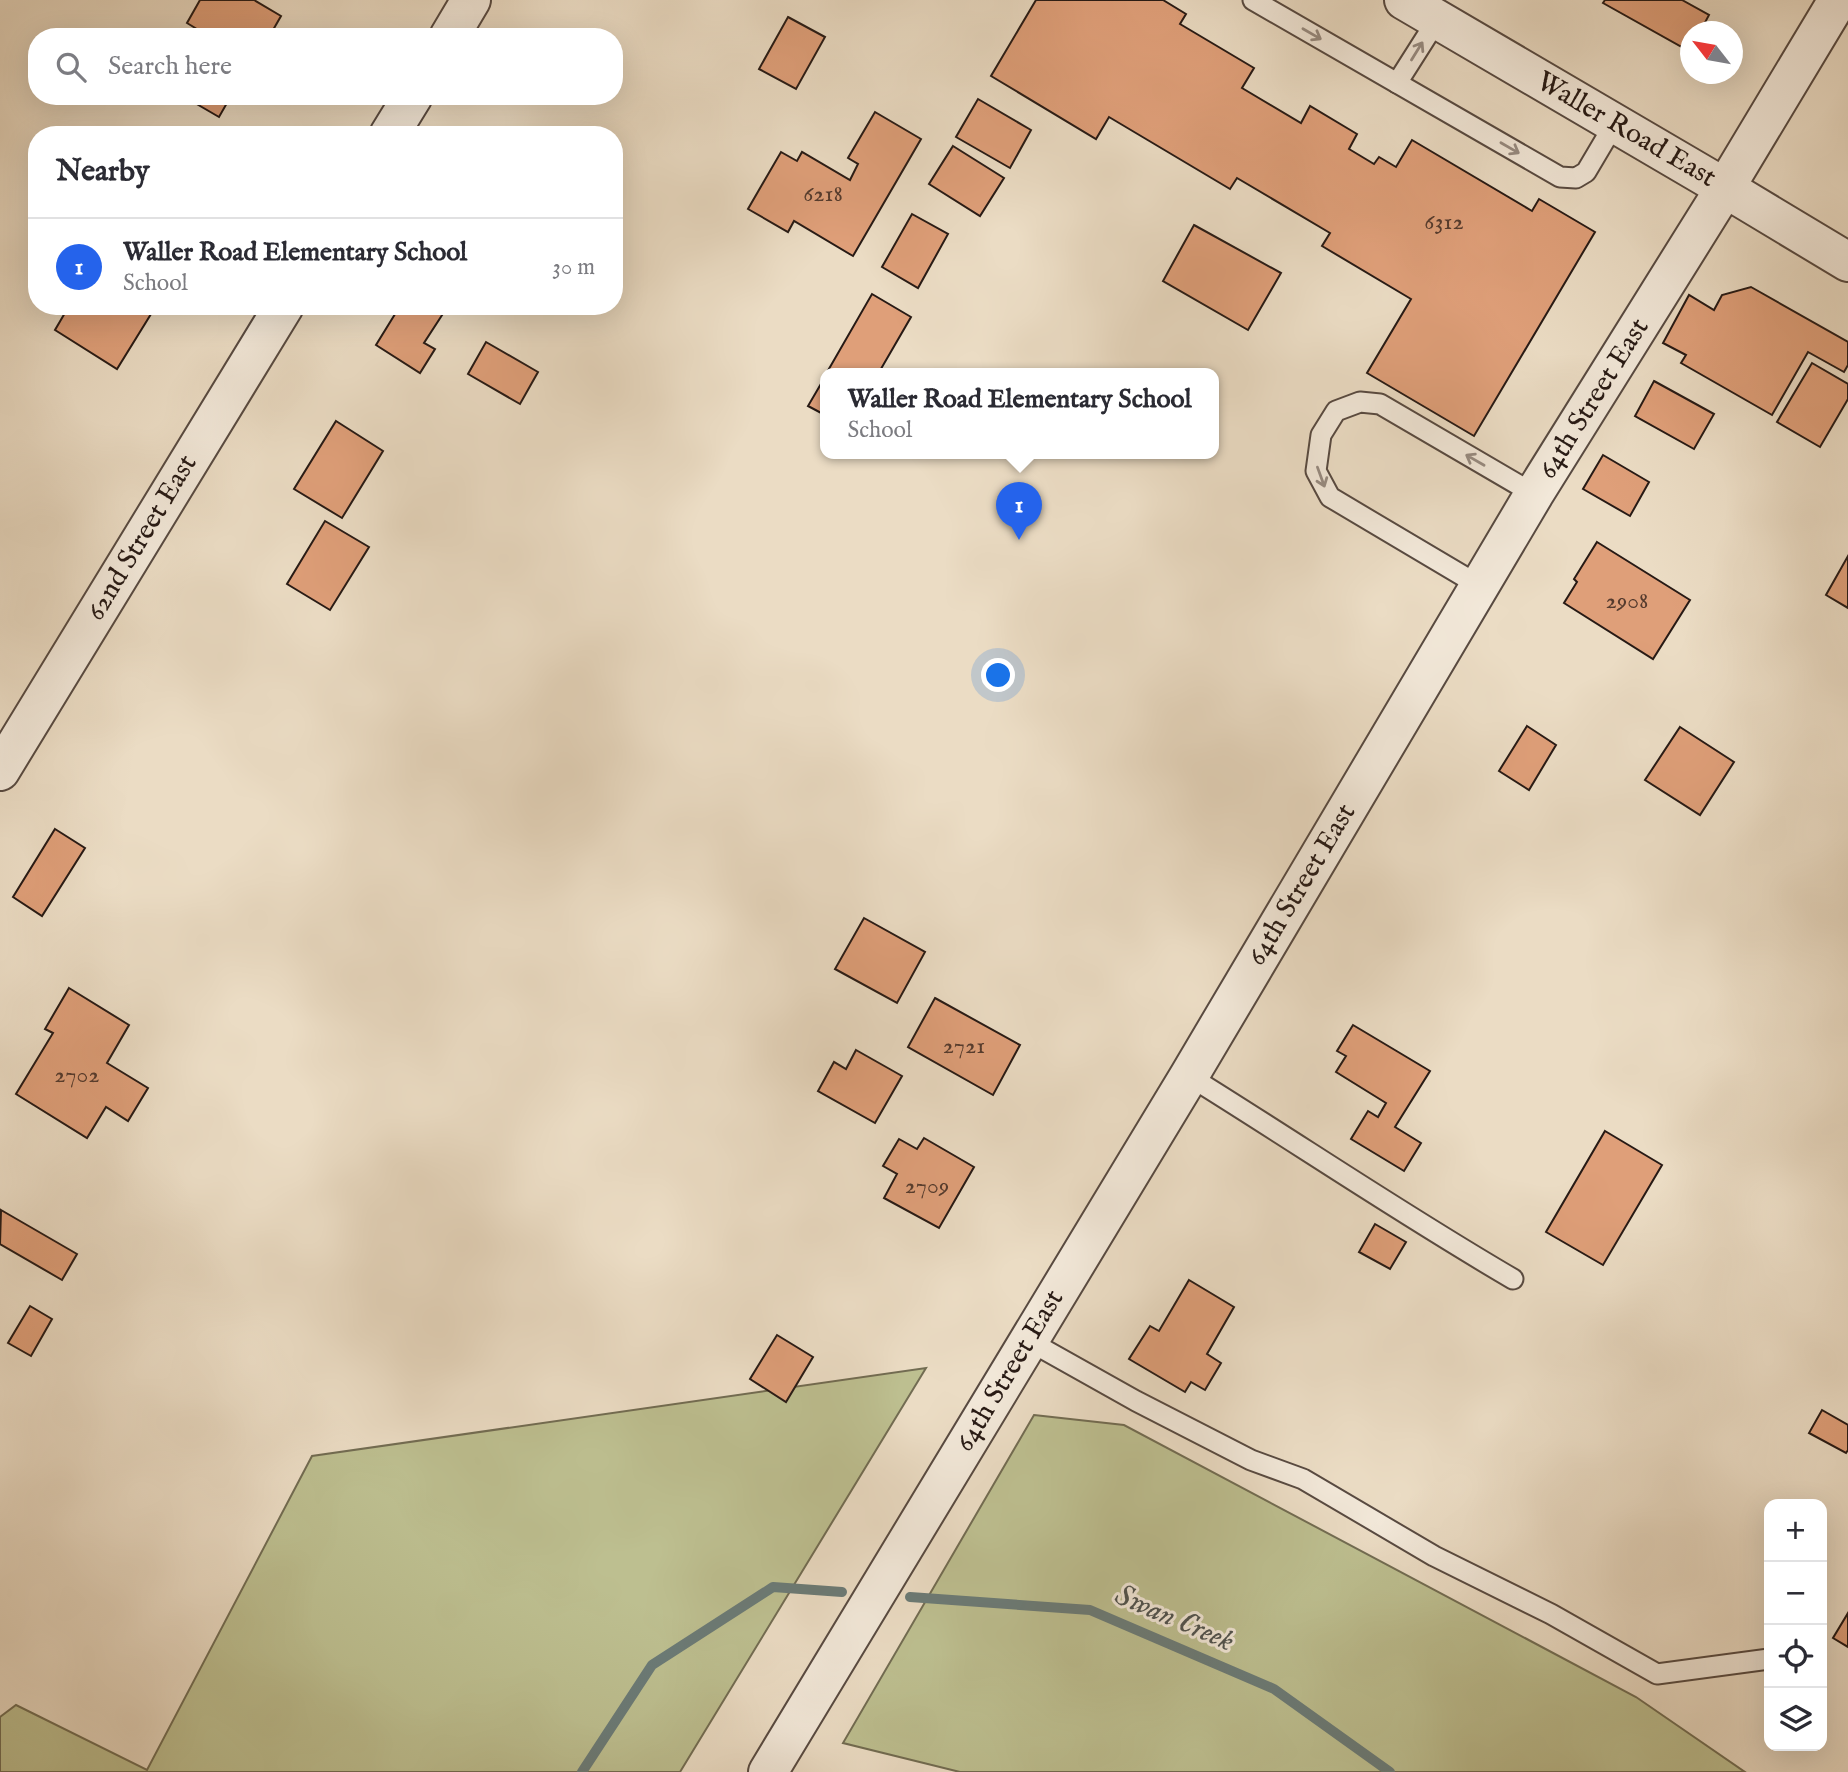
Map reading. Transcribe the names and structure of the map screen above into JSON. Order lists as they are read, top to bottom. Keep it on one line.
{"streets":{"street":["Waller Road East","64th Street East","62nd Street East"]},"crossings":[["Waller Road East","64th Street East"]],"water":["Swan Creek"],"house_numbers":["6218","6312","2908","2721","2702","2709"],"north":"top left","page":{"search":"Search here","heading":"Nearby","list":[{"mark":"1","name":"Waller Road Elementary School","note":"School","value":"30 m"}],"popup":["Waller Road Elementary School","School"],"pins":"1","map_buttons":["+","−"]}}
